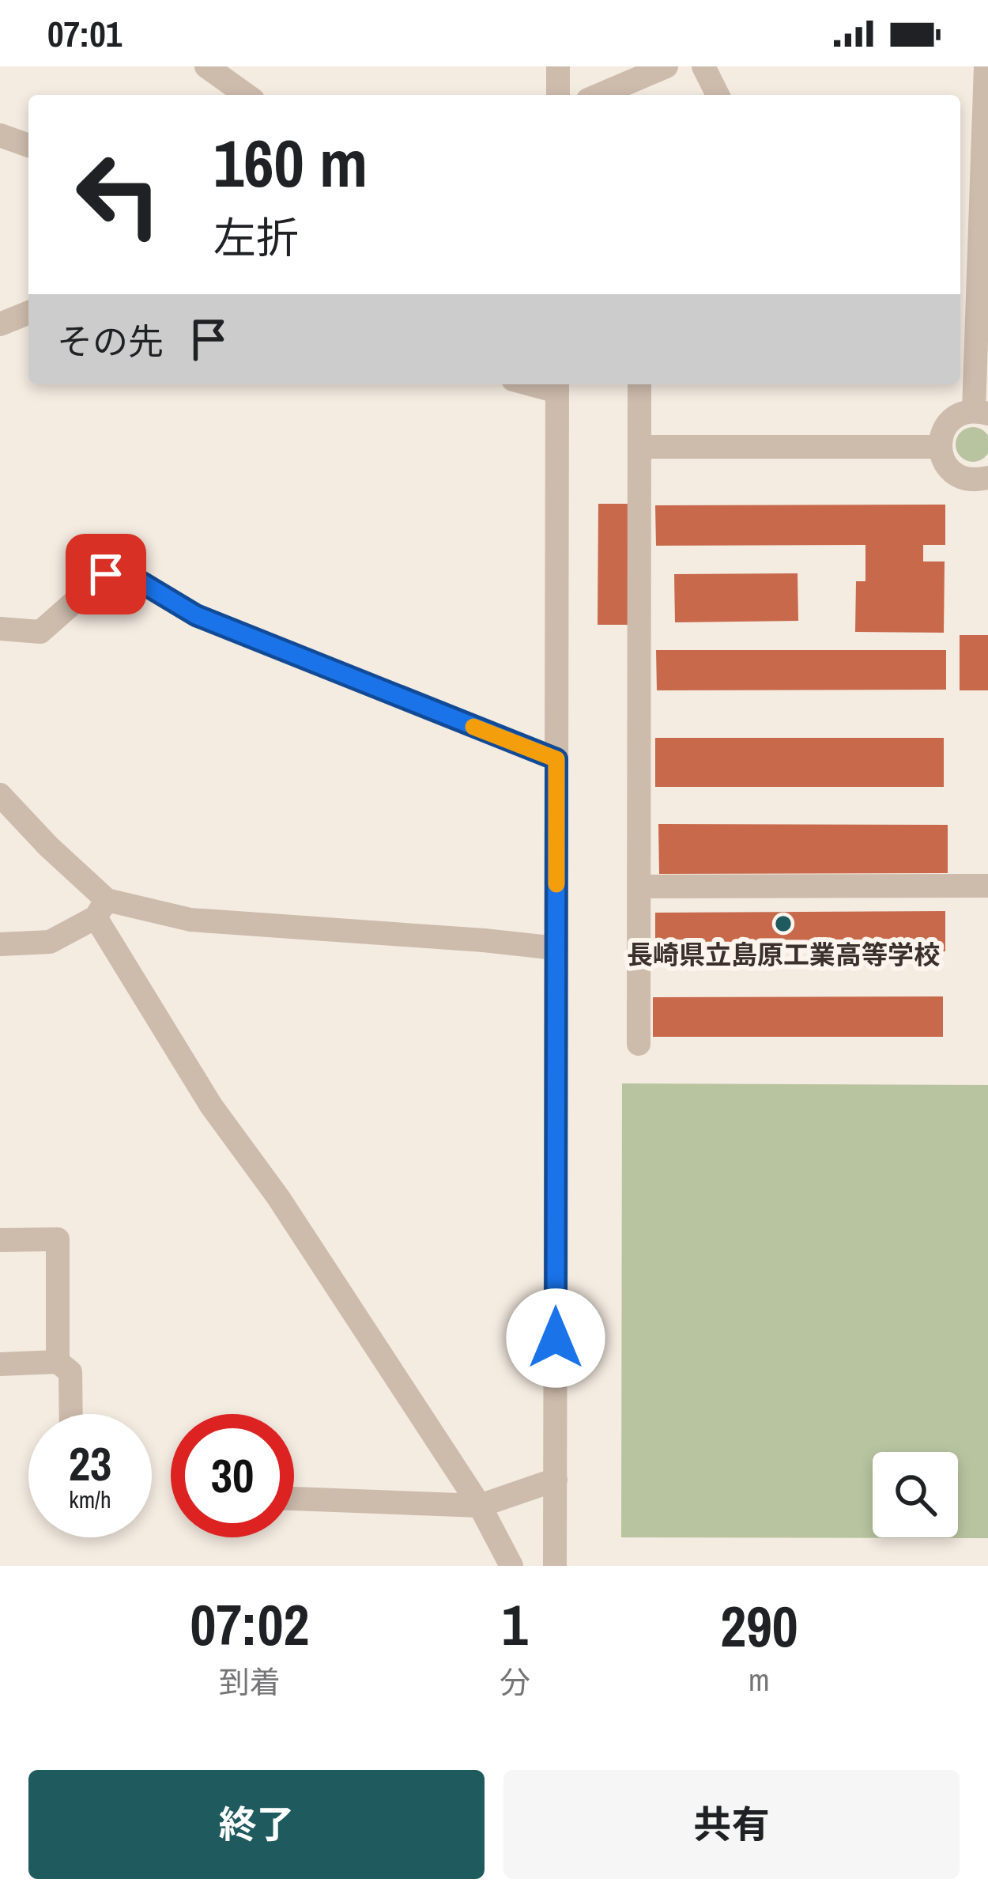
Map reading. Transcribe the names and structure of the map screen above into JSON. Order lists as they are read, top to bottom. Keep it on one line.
{"places":["長崎県立島原工業高等学校"],"page":{"status":"07:01","turn":["160 m","左折"],"then":"その先","speed":"23 km/h","limit":"30","eta":["07:02","到着","1","分","290","m"],"buttons":["終了","共有"]}}
